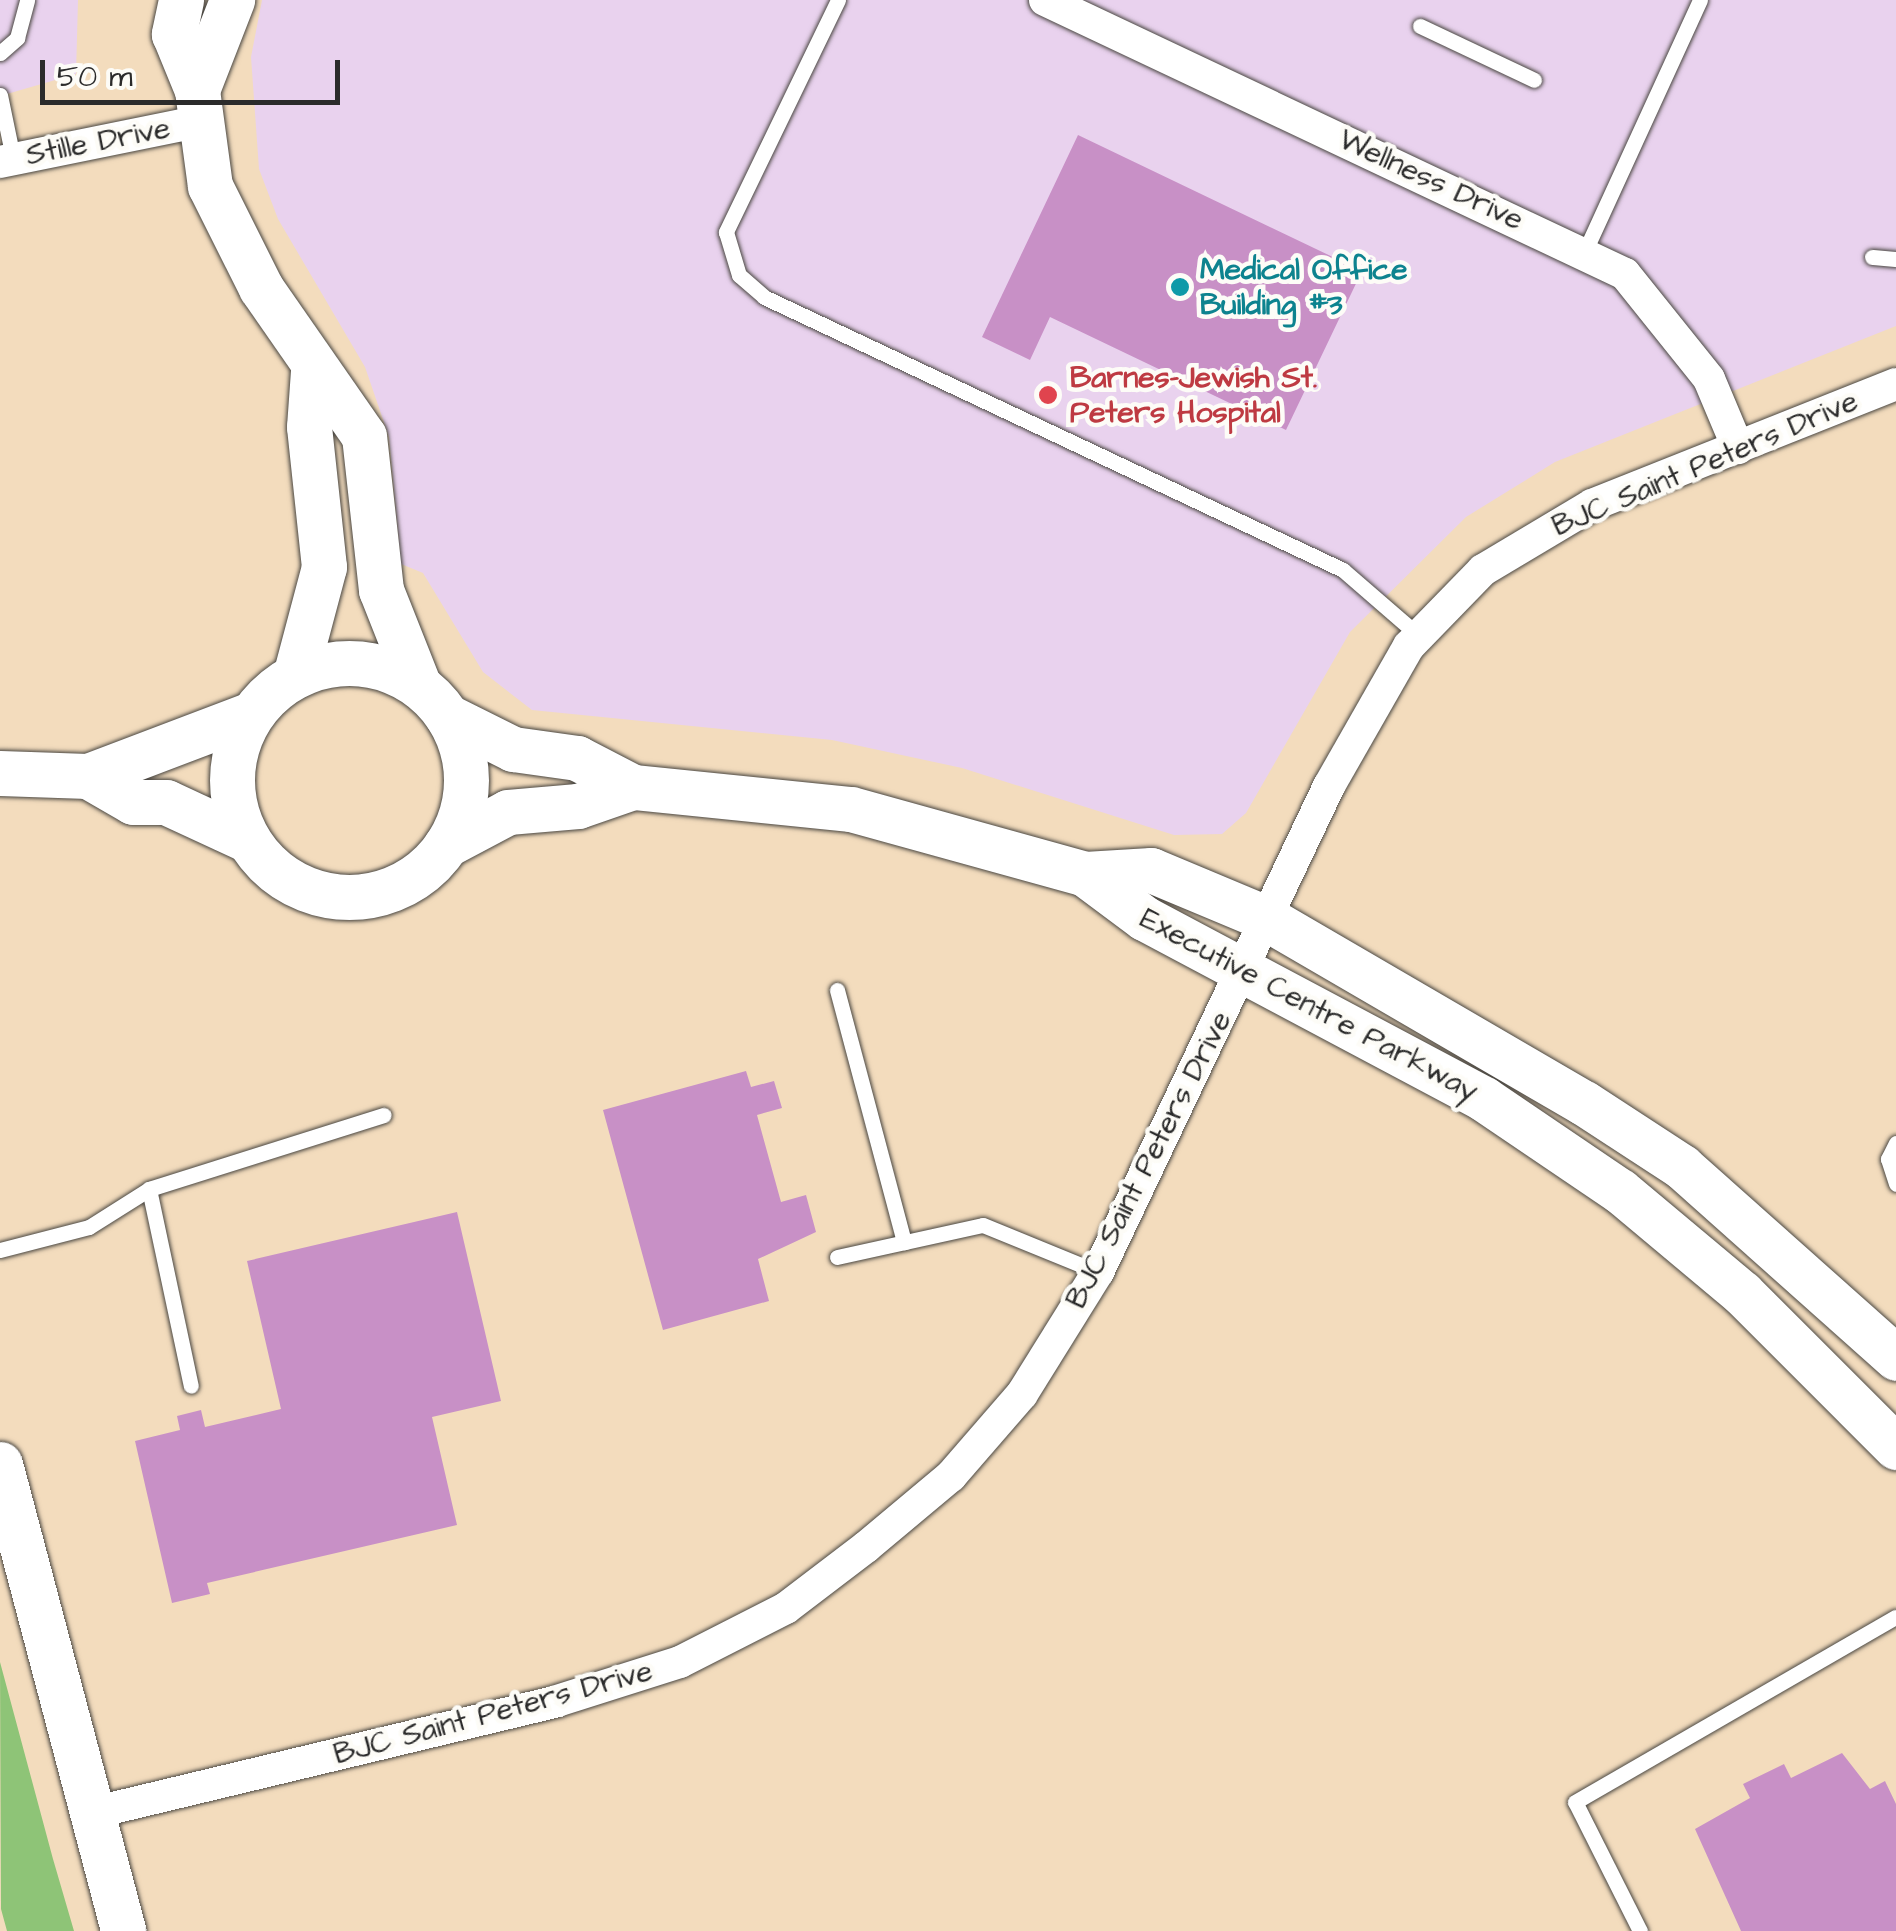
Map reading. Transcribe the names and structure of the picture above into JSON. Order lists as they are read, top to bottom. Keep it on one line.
{"streets":{"street":["Stille Drive","Wellness Drive","BJC Saint Peters Drive","Executive Centre Parkway"]},"crossings":[["Wellness Drive","BJC Saint Peters Drive"],["BJC Saint Peters Drive","Executive Centre Parkway"]],"places":["Medical Office Building #3","Barnes-Jewish St. Peters Hospital"],"scale_bar":"50 m"}
